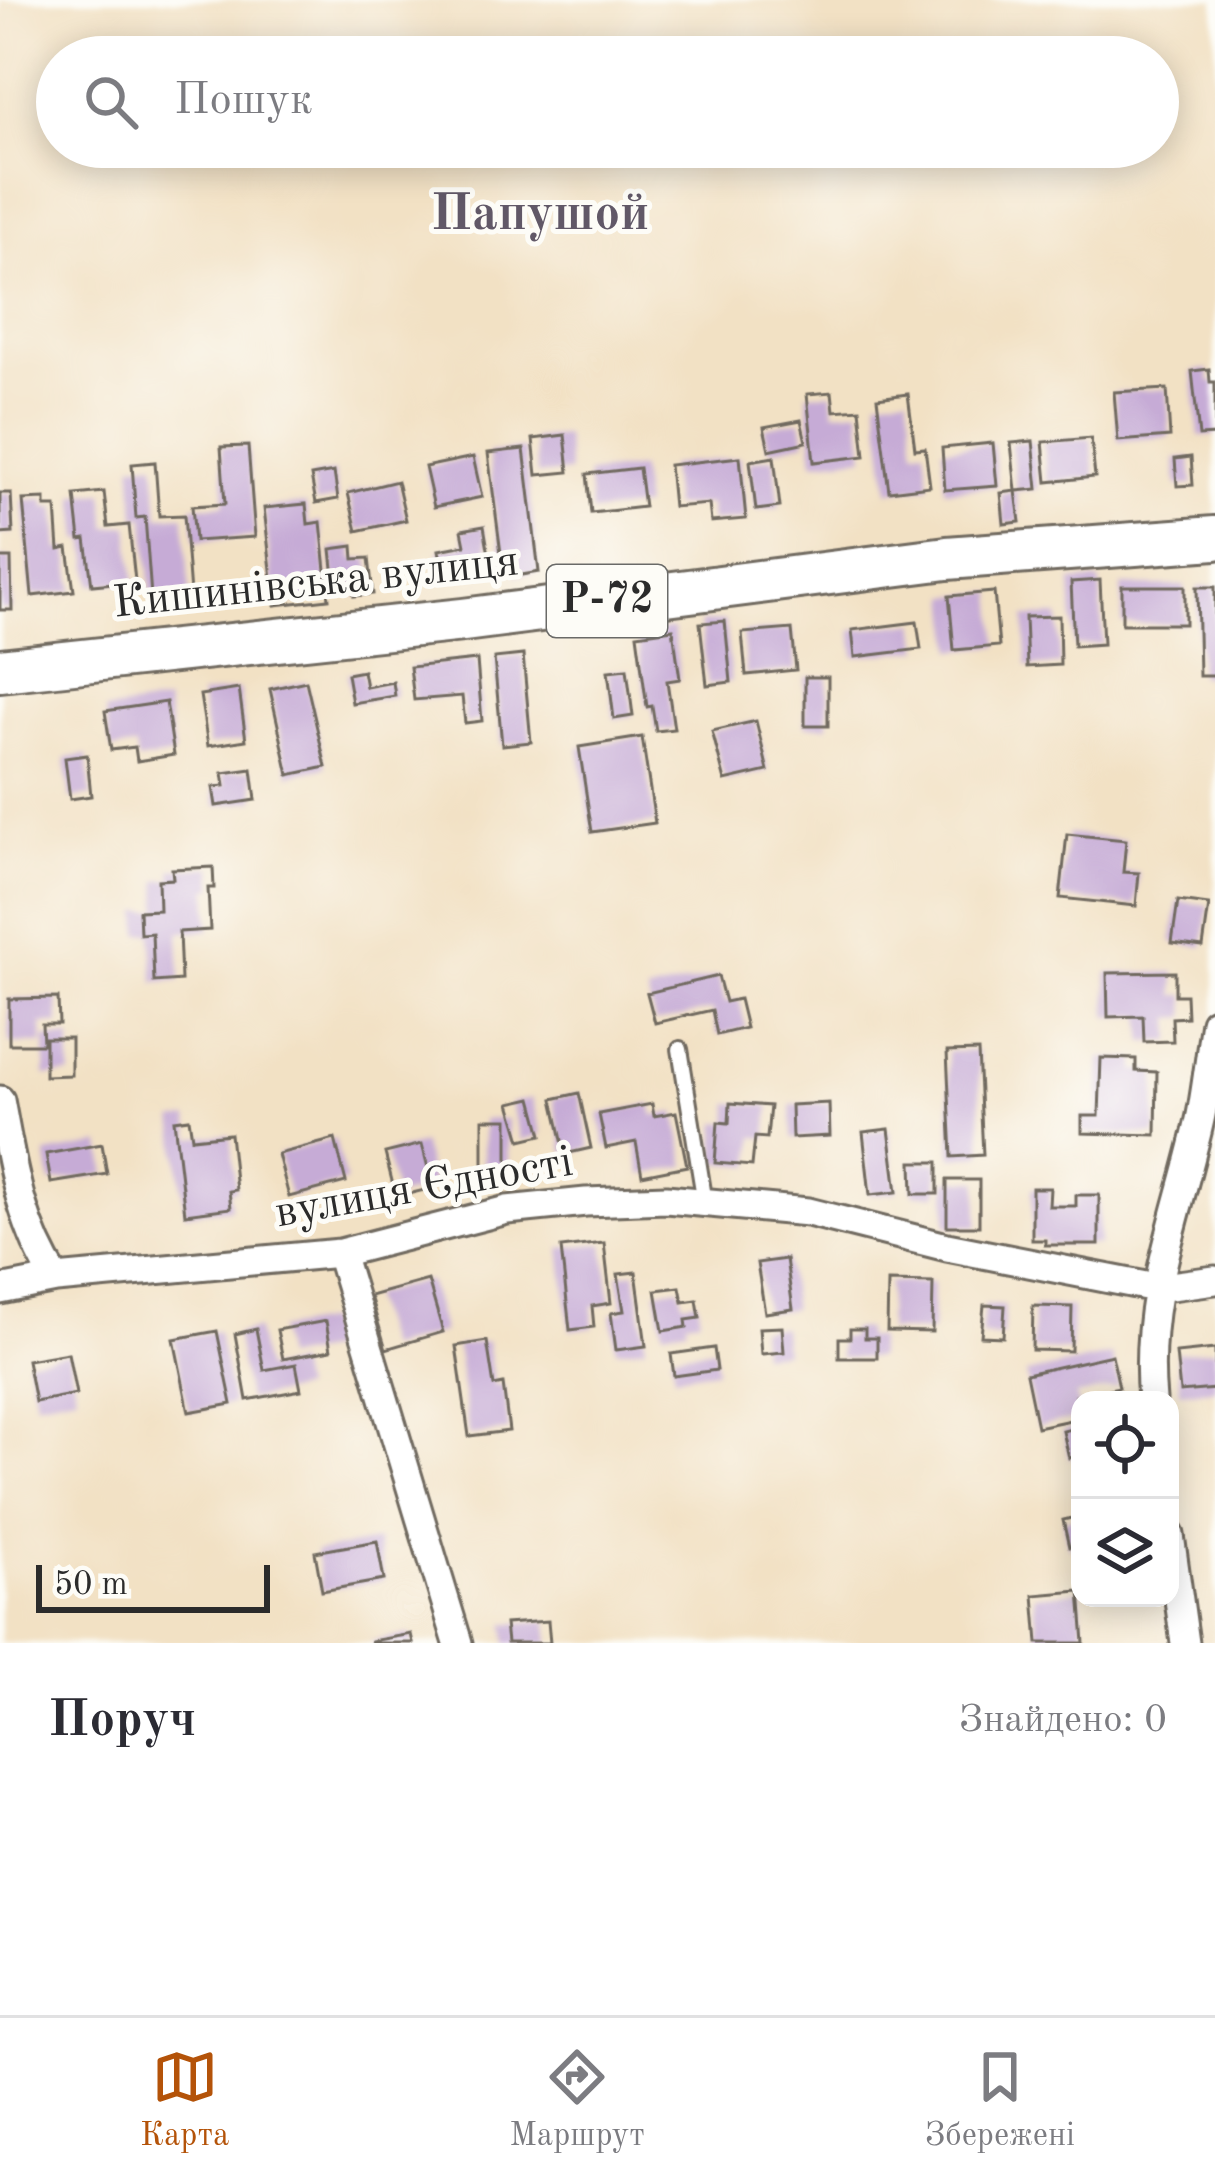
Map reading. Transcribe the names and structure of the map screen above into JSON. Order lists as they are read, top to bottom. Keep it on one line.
{"streets":{"main road":["Кишинівська вулиця","Р-72"],"street":["вулиця Єдності"]},"districts":["Папушой"],"scale_bar":"50 m","page":{"search":"Пошук","scale":"50 m","heading":["Поруч","Знайдено: 0"],"nav":["Карта","Маршрут","Збережені"]}}
